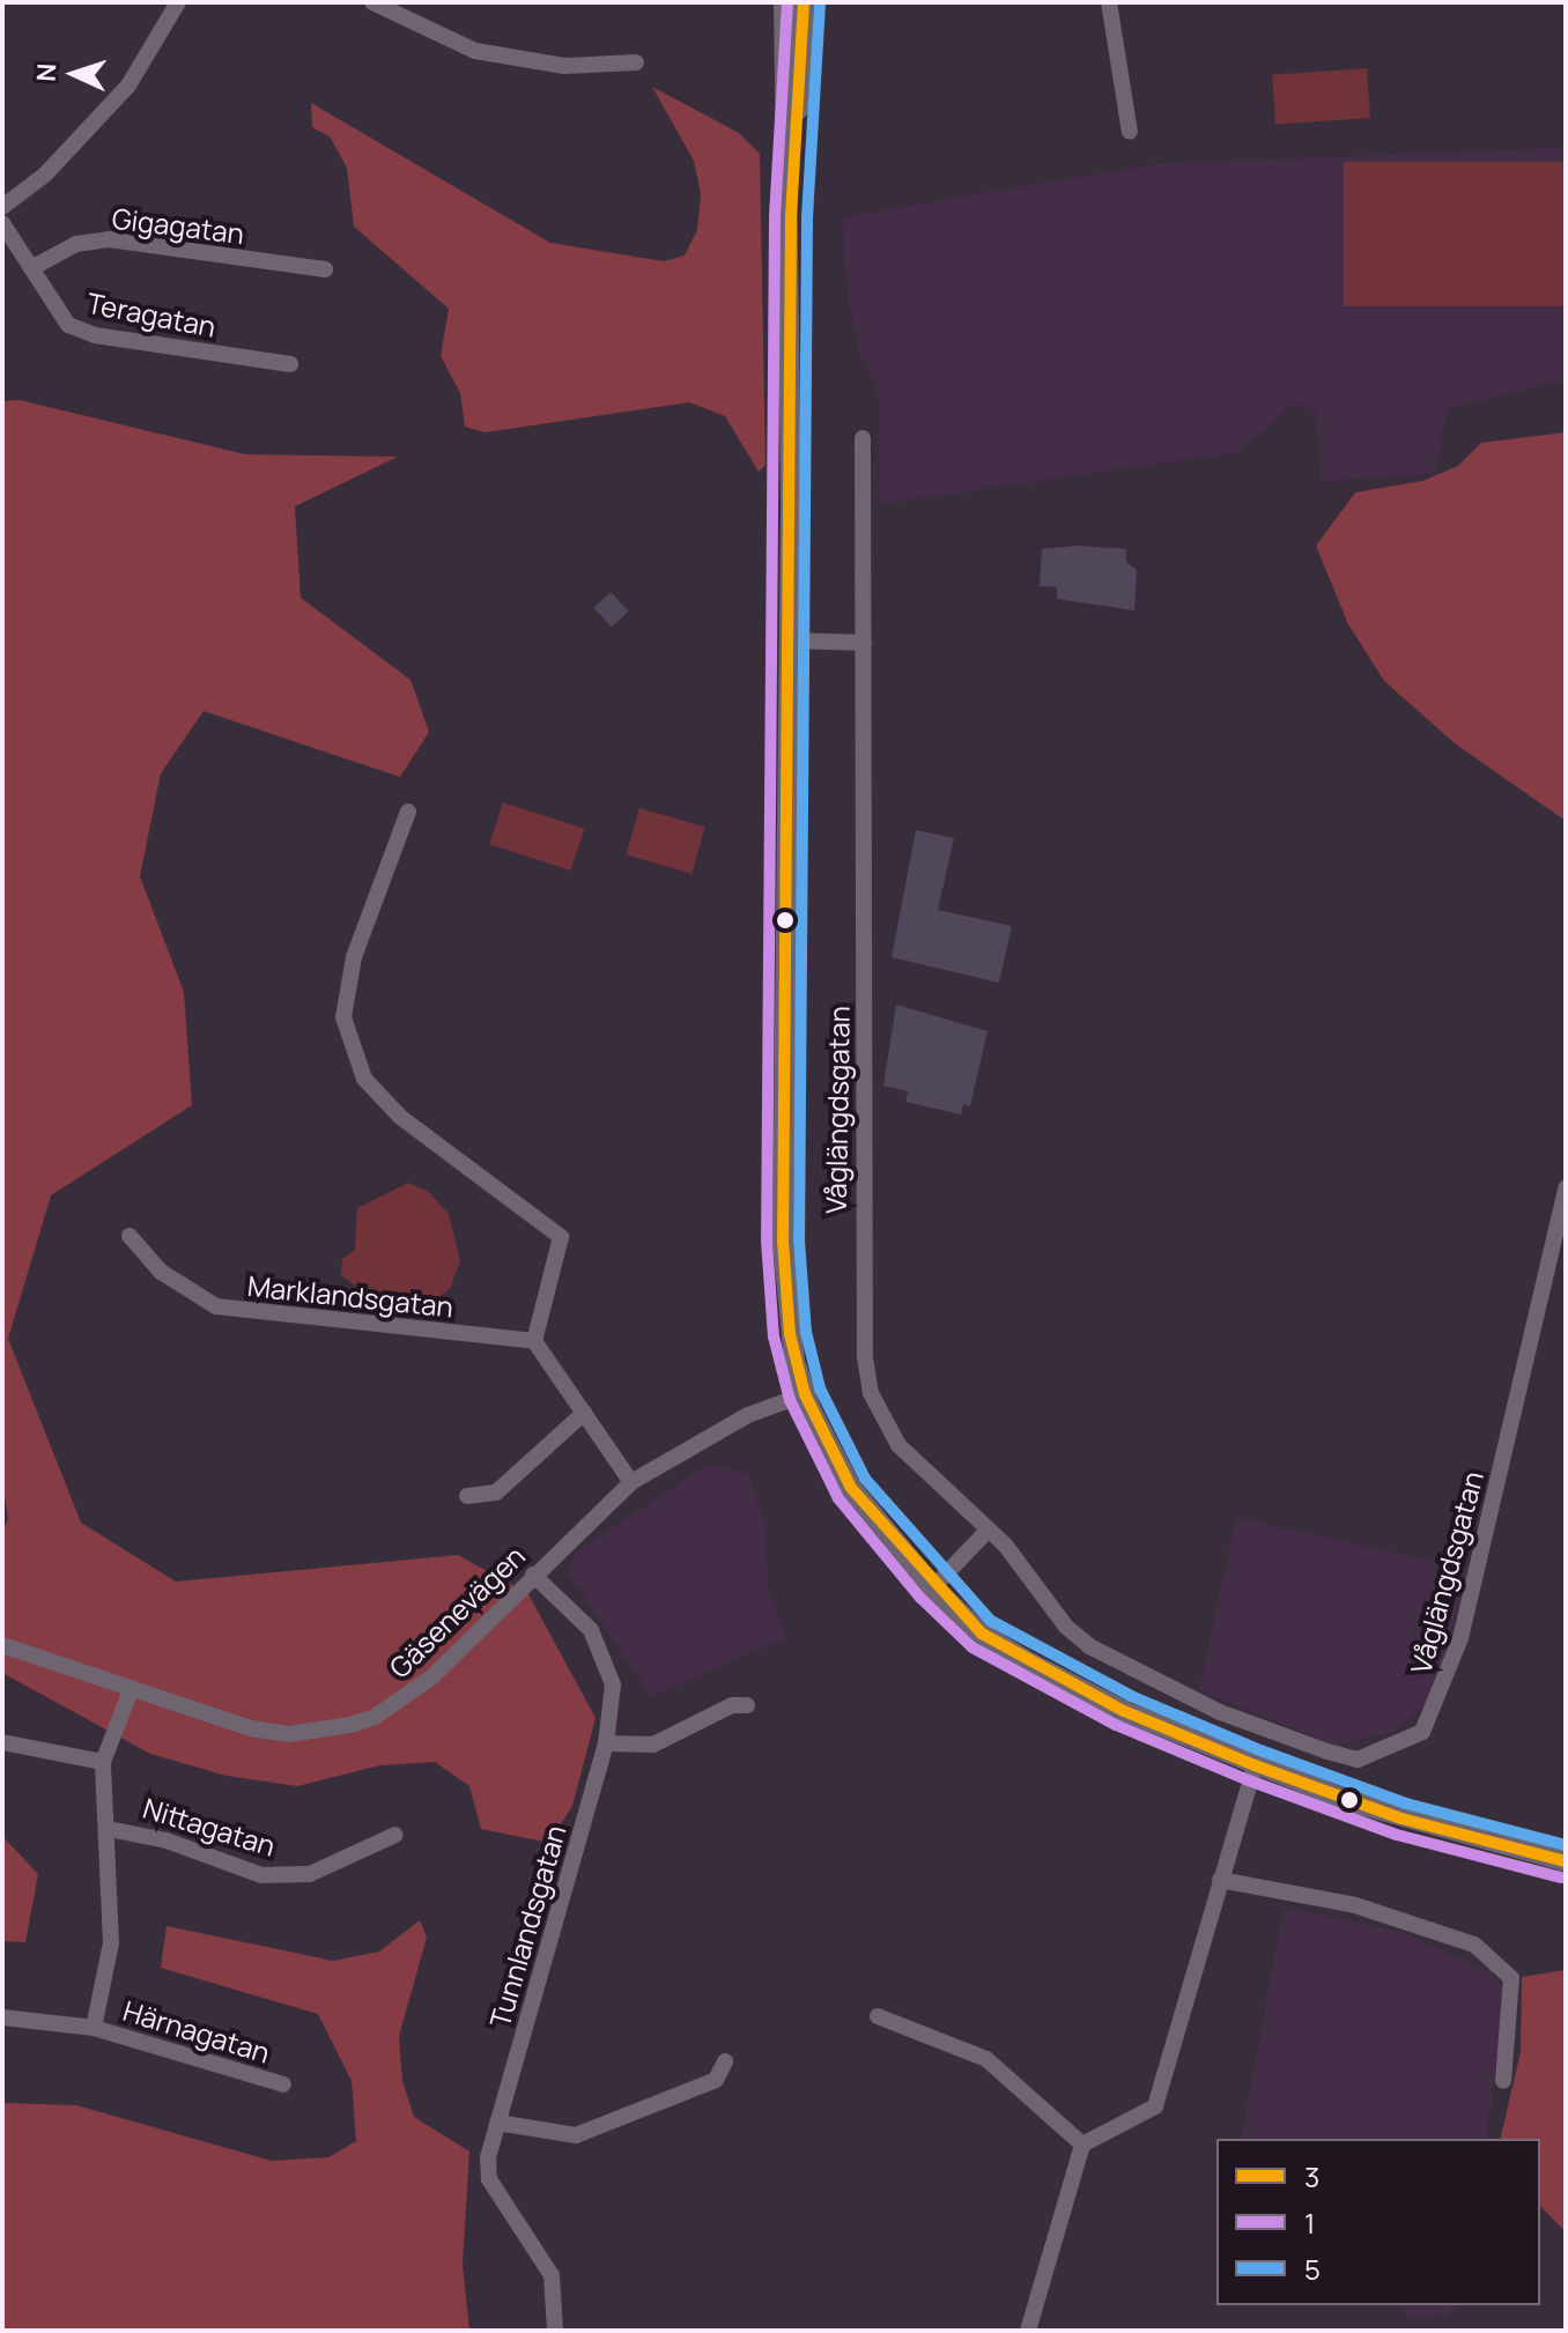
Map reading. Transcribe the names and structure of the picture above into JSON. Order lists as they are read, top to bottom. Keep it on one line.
{"streets":{"street":["Gigagatan","Teragatan","Våglängdsgatan","Marklandsgatan","Gäsenevägen","Nittagatan","Tunnlandsgatan","Härnagatan"]},"crossings":[["Gigagatan","Teragatan"],["Gäsenevägen","Tunnlandsgatan"]],"lines":["transit line 3","transit line 1","transit line 5"],"legend":["3","1","5"],"north":"left"}
